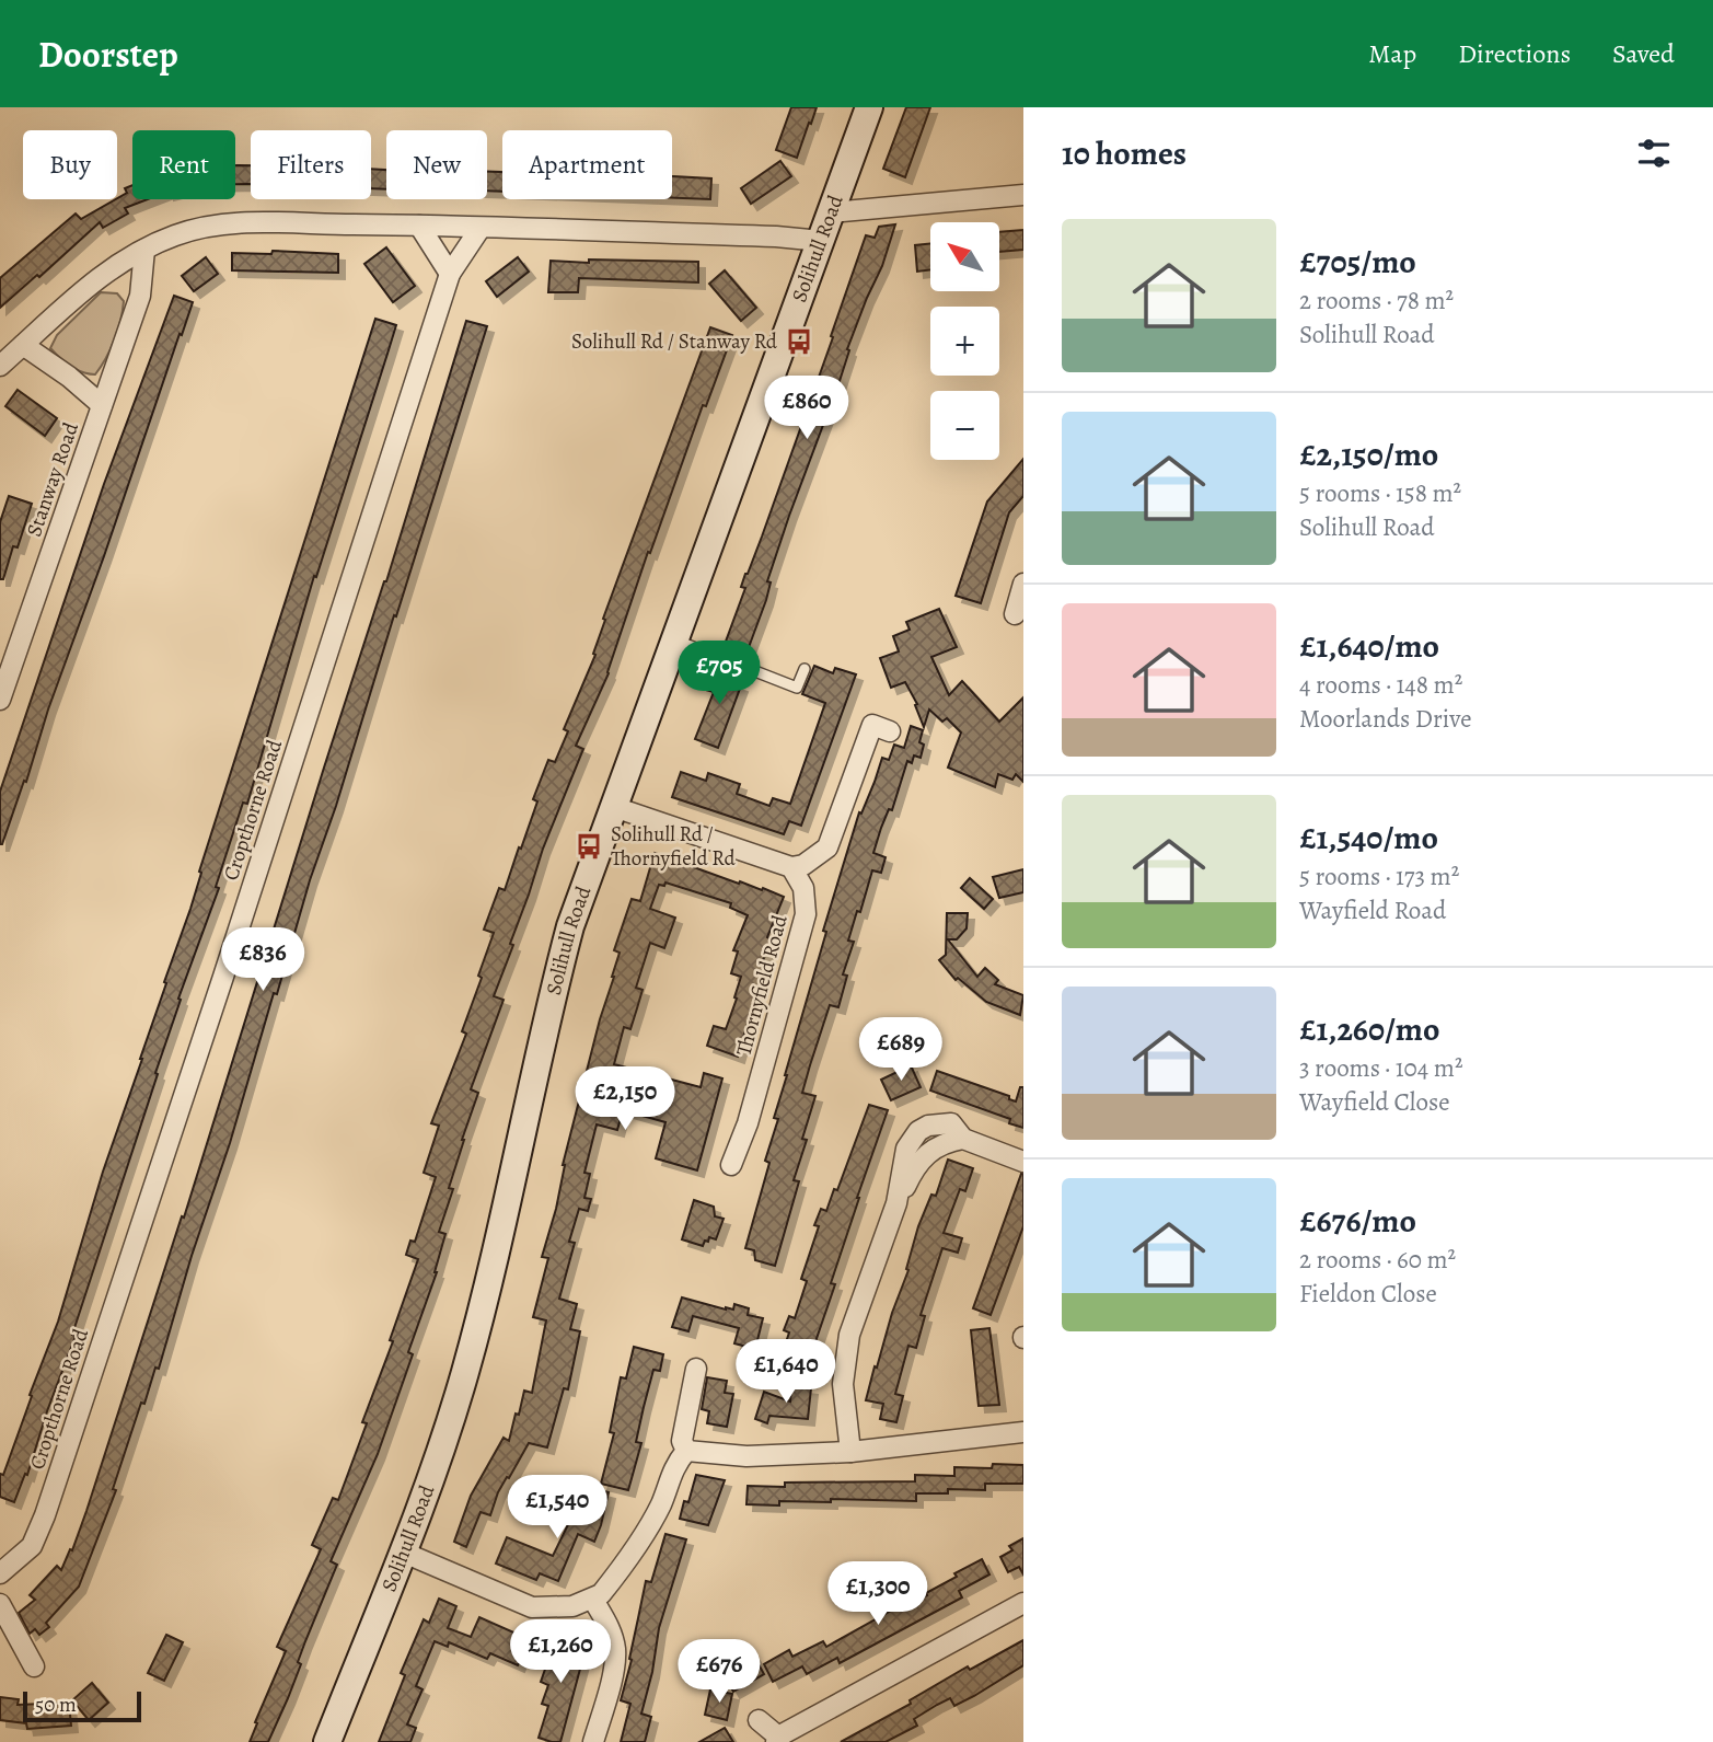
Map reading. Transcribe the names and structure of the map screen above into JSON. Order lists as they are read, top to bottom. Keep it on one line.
{"streets":{"street":["Solihull Road","Stanway Road","Cropthorne Road","Thornyfield Road"]},"places":{"bus stop":["Solihull Rd / Stanway Rd","Solihull Rd / Thornyfield Rd"]},"scale_bar":"50 m","north":"top left","page":{"header":"Doorstep","nav":["Map","Directions","Saved"],"heading":"10 homes","chip":["Buy","Rent","Filters","New","Apartment"],"list":[{"name":"£705/mo","note":"2 rooms · 78 m² · Solihull Road"},{"name":"£2,150/mo","note":"5 rooms · 158 m² · Solihull Road"},{"name":"£1,640/mo","note":"4 rooms · 148 m² · Moorlands Drive"},{"name":"£1,540/mo","note":"5 rooms · 173 m² · Wayfield Road"},{"name":"£1,260/mo","note":"3 rooms · 104 m² · Wayfield Close"},{"name":"£676/mo","note":"2 rooms · 60 m² · Fieldon Close"}],"map_buttons":["+","−"],"price":["£860","£705","£836","£689","£2,150","£1,640","£1,540","£1,300","£1,260","£676"],"scale":"50 m"}}
